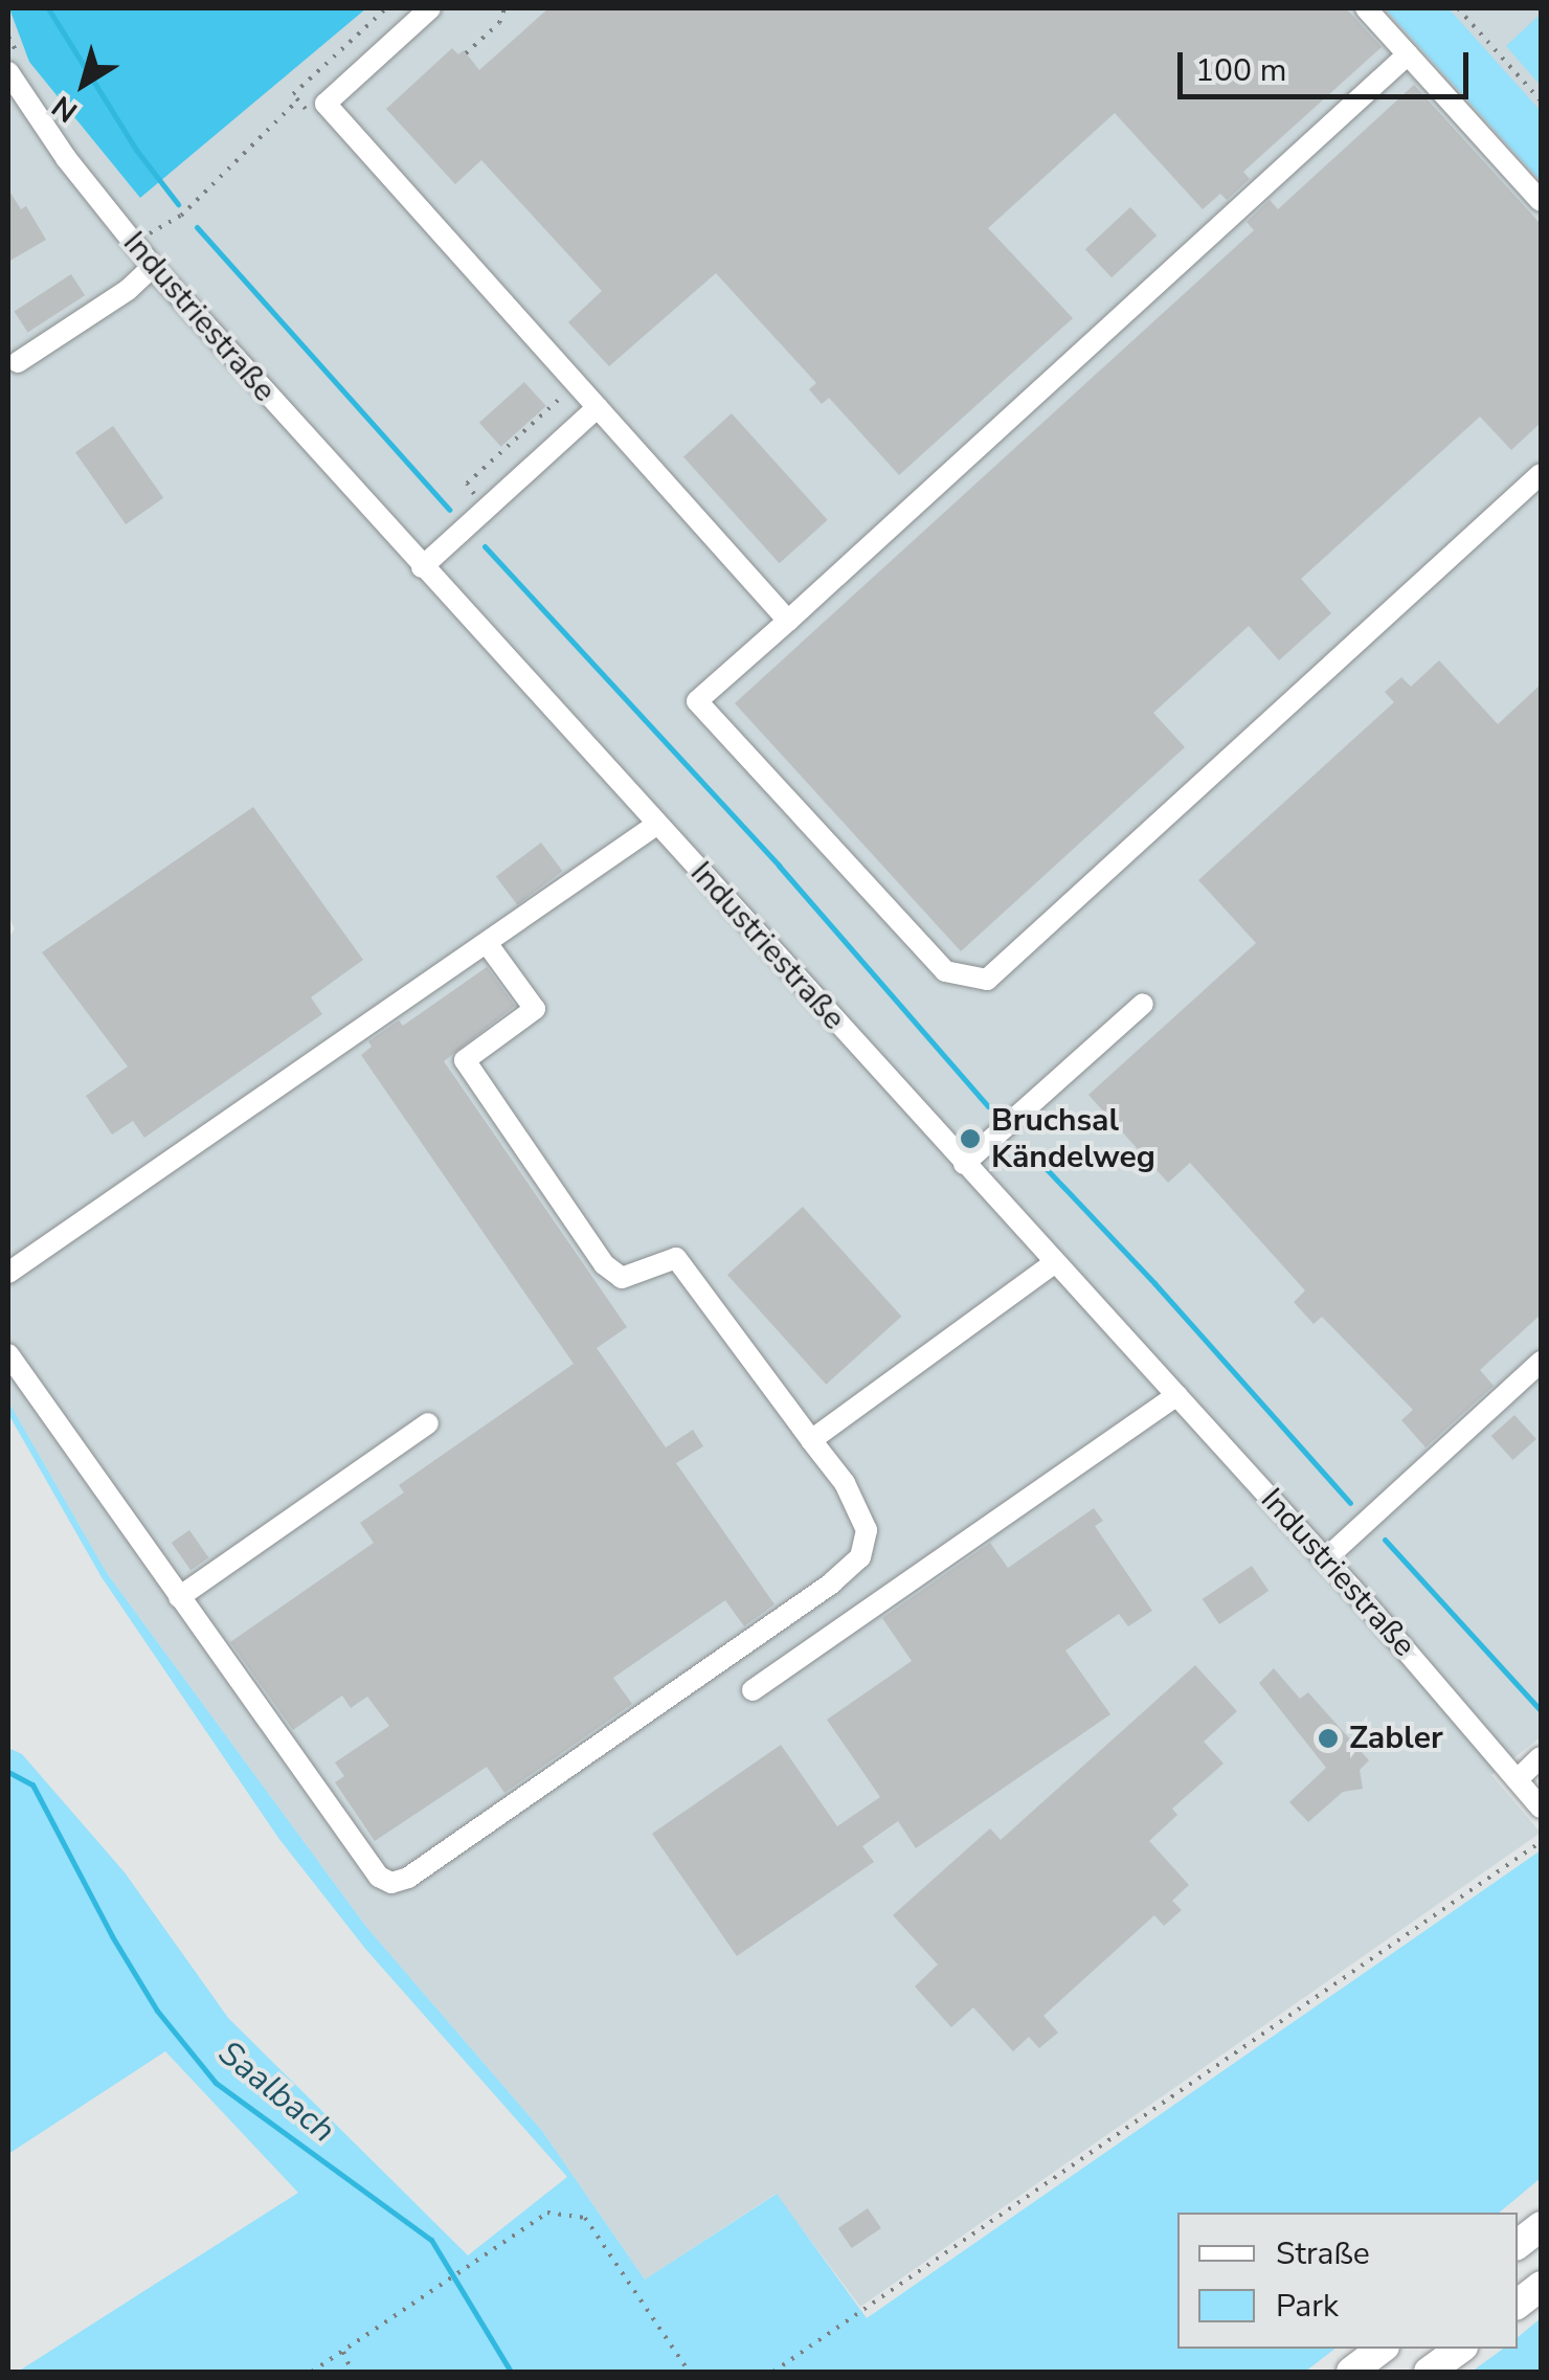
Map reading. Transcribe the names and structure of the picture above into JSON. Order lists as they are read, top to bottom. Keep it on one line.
{"streets":{"street":["Industriestraße"]},"water":["Saalbach"],"places":["Bruchsal Kändelweg","Zabler"],"legend":["Straße","Park"],"scale_bar":"100 m","north":"bottom left"}
